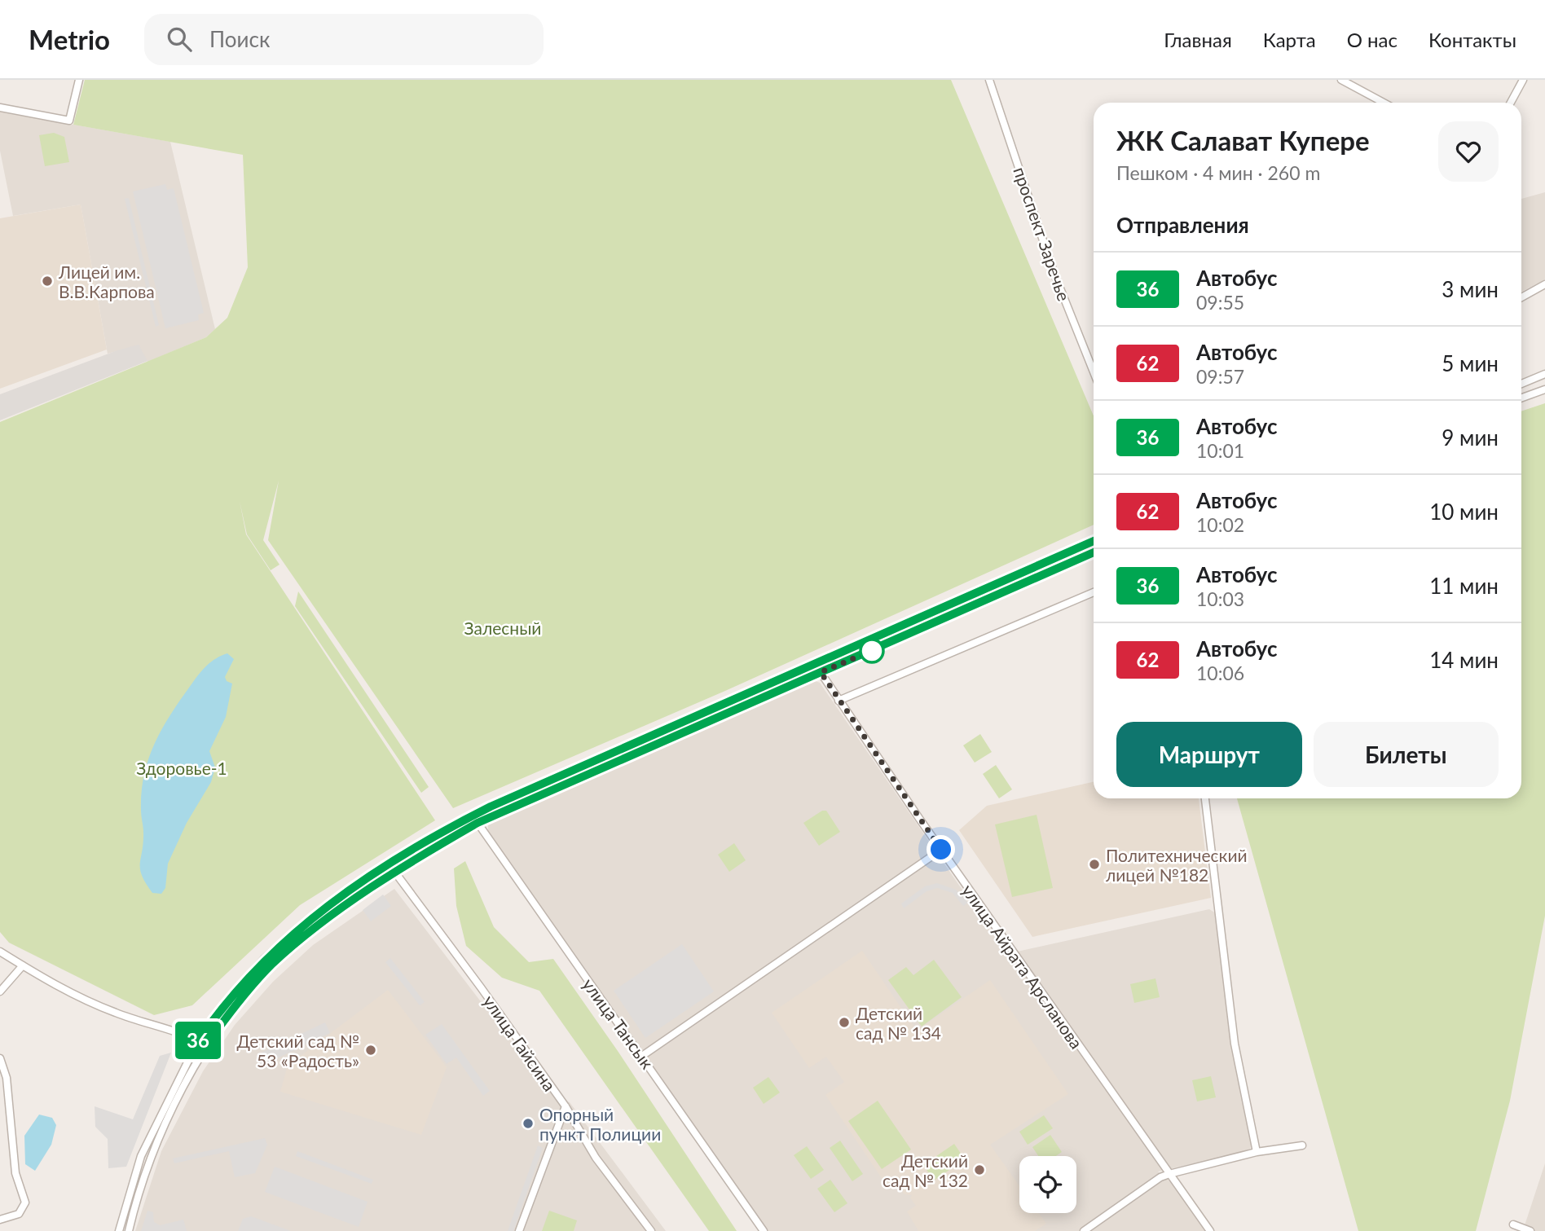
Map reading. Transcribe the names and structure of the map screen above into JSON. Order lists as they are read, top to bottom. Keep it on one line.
{"streets":{"street":["проспект Заречье","улица Айрата Арсланова","улица Тансык","улица Гайсина"]},"parks":["Залесный","Здоровье-1"],"places":["Лицей им. В.В.Карпова","Политехнический лицей №182","Детский сад № 134","Детский сад № 53 «Радость»","Опорный пункт Полиции","Детский сад № 132"],"lines":["bus line 36"],"page":{"header":"Metrio","search":"Поиск","nav":["Главная","Карта","О нас","Контакты"],"on_map":"36","heading":[["ЖК Салават Купере","Пешком · 4 мин · 260 m"],"Отправления"],"list":[{"mark":"36","name":"Автобус","note":"09:55","value":"3 мин"},{"mark":"62","name":"Автобус","note":"09:57","value":"5 мин"},{"mark":"36","name":"Автобус","note":"10:01","value":"9 мин"},{"mark":"62","name":"Автобус","note":"10:02","value":"10 мин"},{"mark":"36","name":"Автобус","note":"10:03","value":"11 мин"},{"mark":"62","name":"Автобус","note":"10:06","value":"14 мин"}],"buttons":["Маршрут","Билеты"]}}
